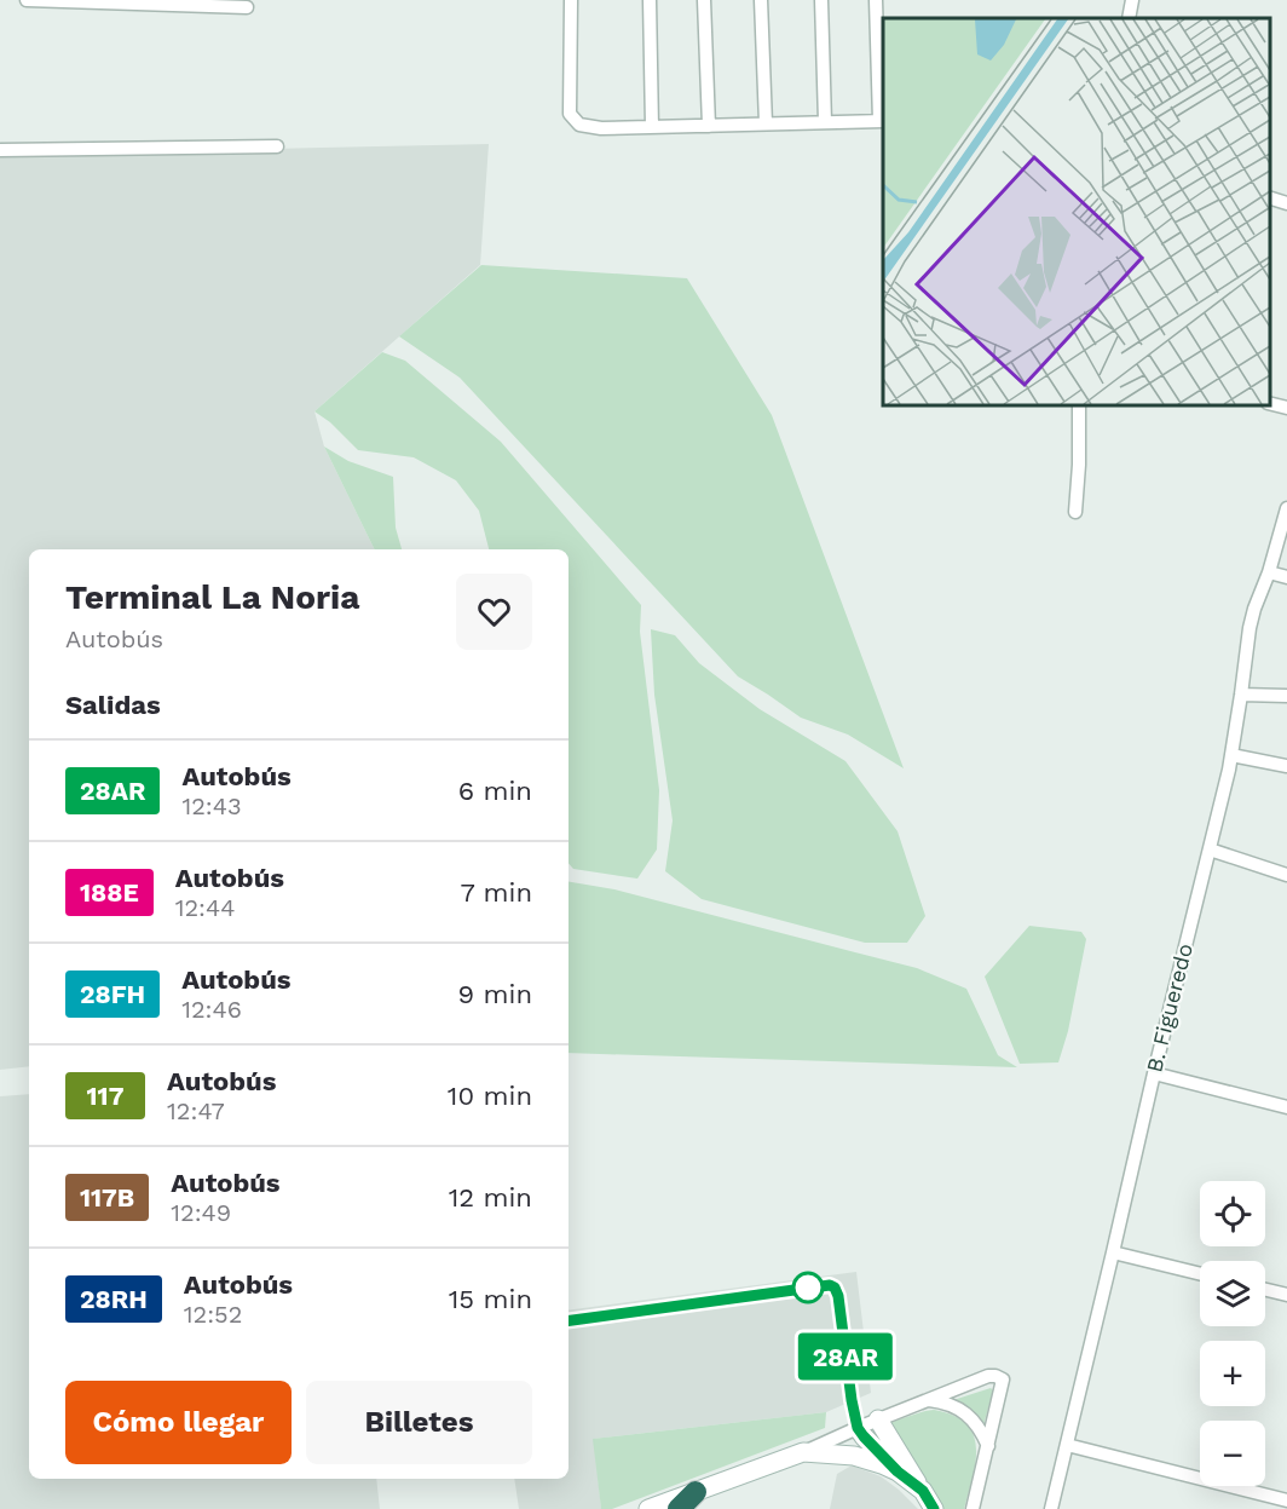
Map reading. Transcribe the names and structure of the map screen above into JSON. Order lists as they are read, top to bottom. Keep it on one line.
{"streets":{"street":["B. Figueredo"]},"lines":["bus line 28AR"],"page":{"on_map":"28AR","heading":[["Terminal La Noria","Autobús"],"Salidas"],"list":[{"mark":"28AR","name":"Autobús","note":"12:43","value":"6 min"},{"mark":"188E","name":"Autobús","note":"12:44","value":"7 min"},{"mark":"28FH","name":"Autobús","note":"12:46","value":"9 min"},{"mark":"117","name":"Autobús","note":"12:47","value":"10 min"},{"mark":"117B","name":"Autobús","note":"12:49","value":"12 min"},{"mark":"28RH","name":"Autobús","note":"12:52","value":"15 min"}],"map_buttons":["+","−"],"buttons":["Cómo llegar","Billetes"]}}
